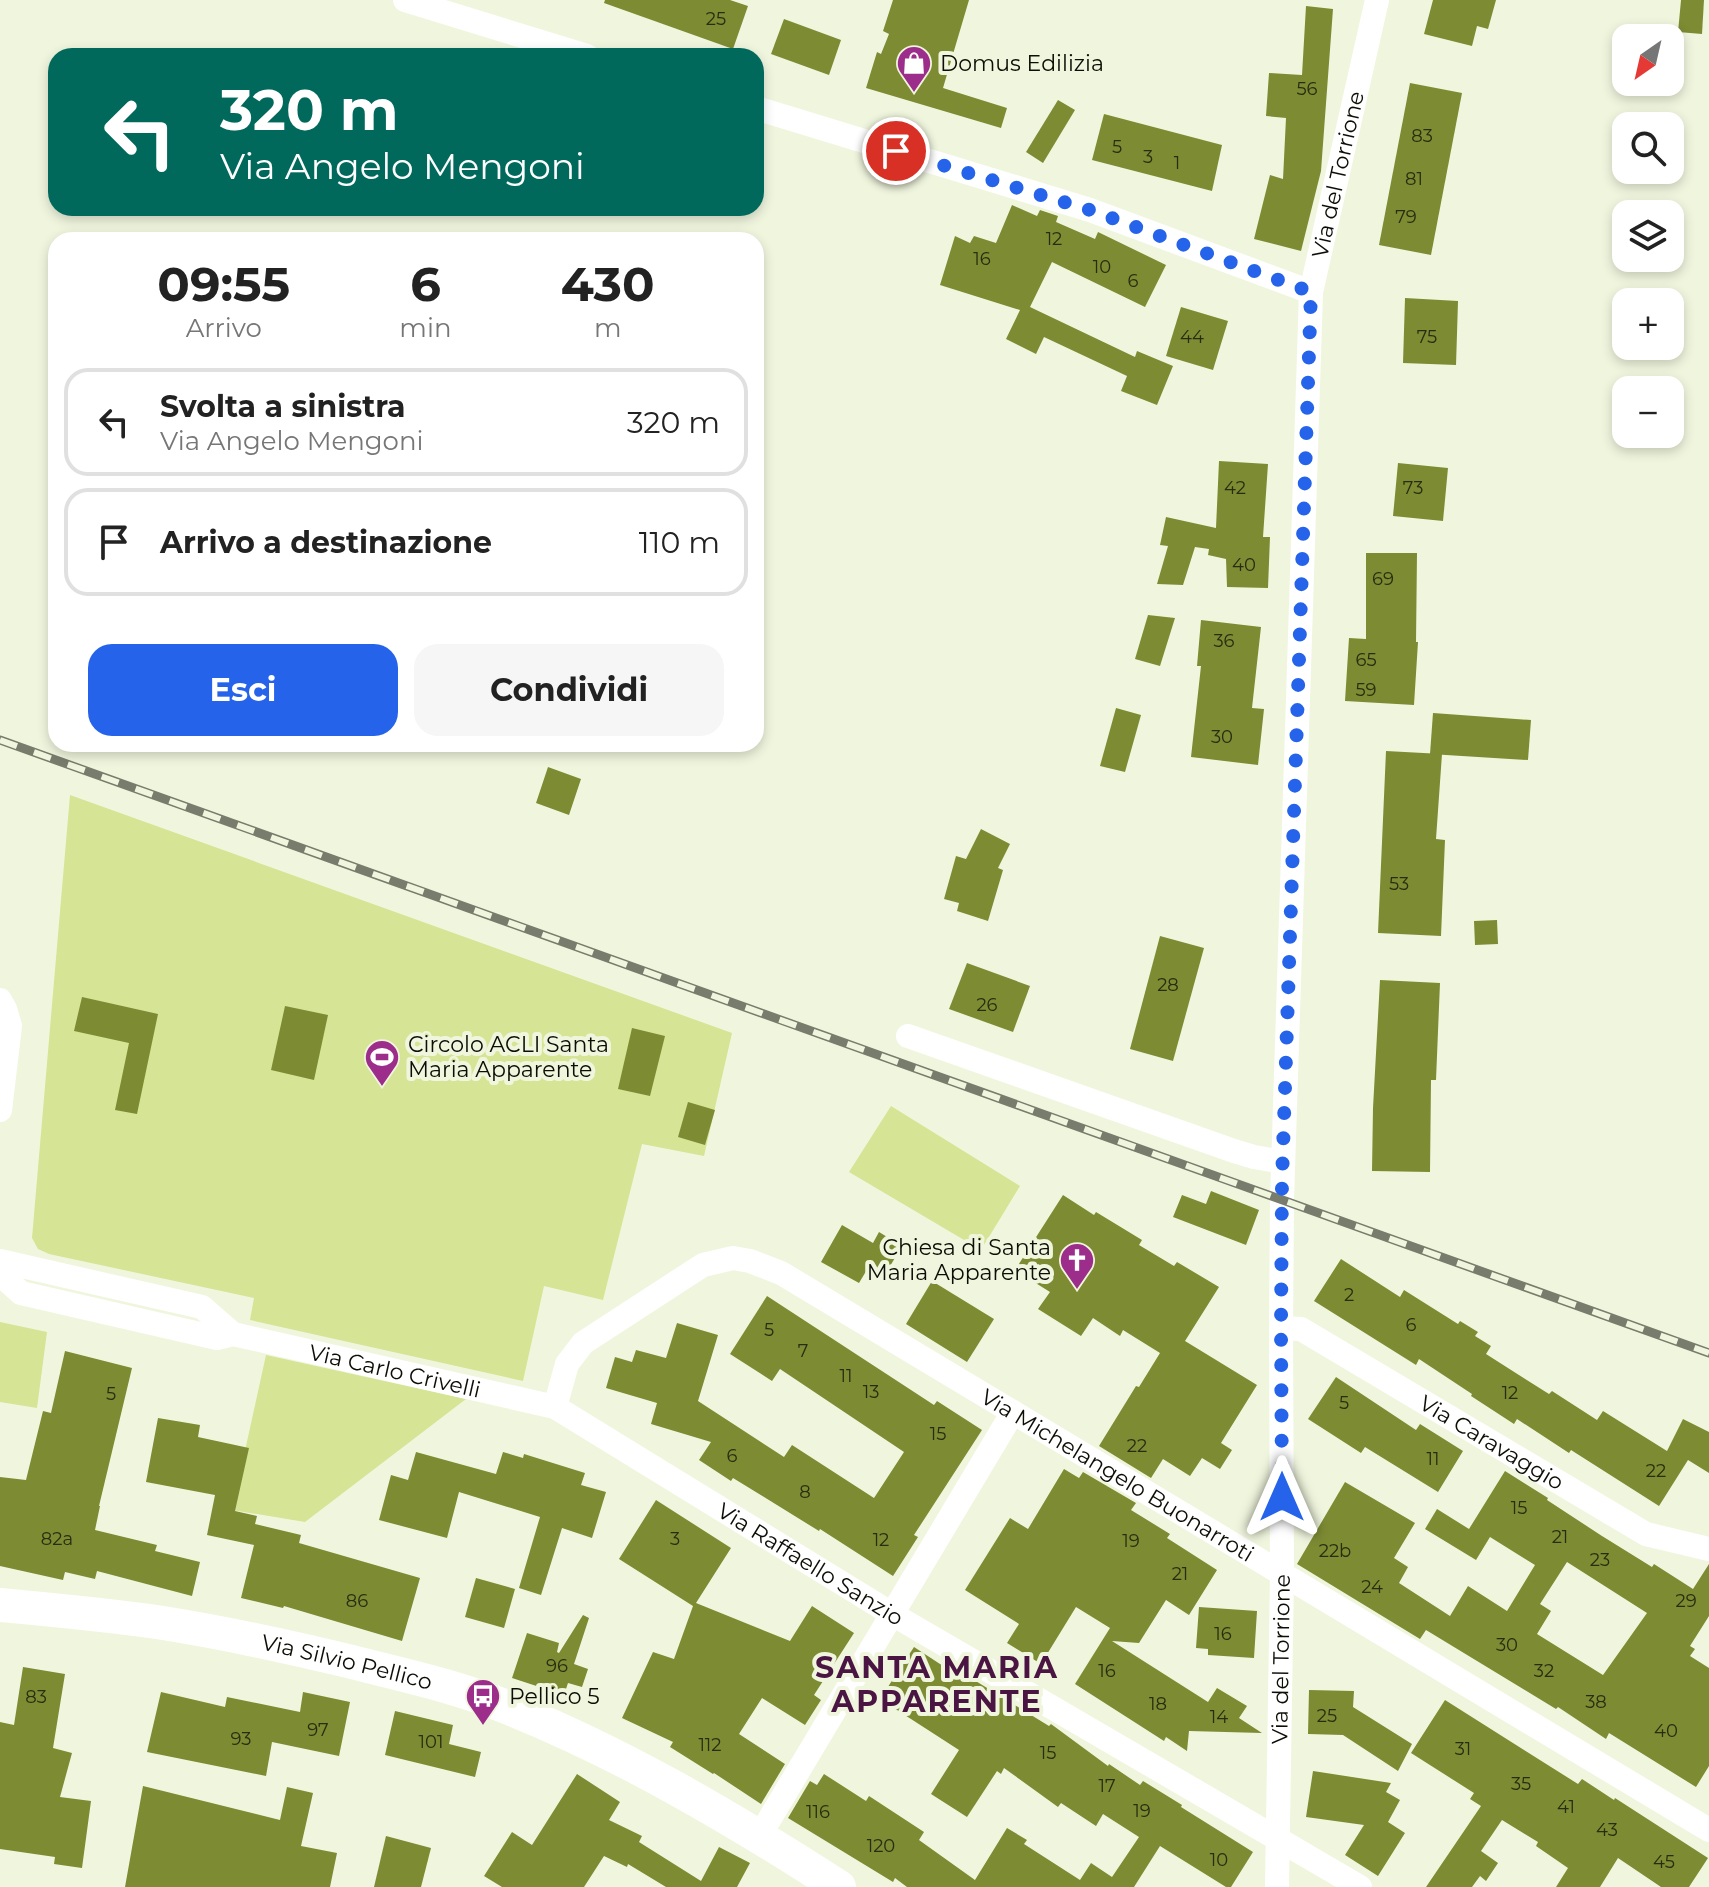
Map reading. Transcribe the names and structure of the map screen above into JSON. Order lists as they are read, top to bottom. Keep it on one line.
{"streets":{"main road":["Via Silvio Pellico"],"street":["Via del Torrione","Via Carlo Crivelli","Via Caravaggio","Via Michelangelo Buonarroti","Via Raffaello Sanzio"]},"crossings":[["Via del Torrione","Via Caravaggio"],["Via del Torrione","Via Michelangelo Buonarroti"],["Via del Torrione","Via Raffaello Sanzio"],["Via Carlo Crivelli","Via Michelangelo Buonarroti"],["Via Carlo Crivelli","Via Raffaello Sanzio"],["Via Michelangelo Buonarroti","Via Raffaello Sanzio"]],"districts":["SANTA MARIA APPARENTE"],"places":{"shop":["Domus Edilizia"],"sports":["Circolo ACLI Santa Maria Apparente"],"church":["Chiesa di Santa Maria Apparente"],"bus stop":["Pellico 5"]},"house_numbers":["25","56","83","5","3","1","81","79","12","16","10","6","44","75","42","73","40","69","36","65","59","30","53","28","26","2","6","5","7","11","13","12","5","5","15","22","6","11","22","8","15","21","82a","3","12","19","22b","23","21","24","86","29","16","30","96","16","32","83","38","18","25","14","97","40","93","101","112","31","15","35","17","41","19","116","43","120","10","45"],"north":"bottom left","page":{"map_buttons":["+","−"],"turn":["320 m","Via Angelo Mengoni"],"eta":["09:55","Arrivo","6","min","430","m"],"list":[{"name":"Svolta a sinistra","note":"Via Angelo Mengoni","value":"320 m"},{"name":"Arrivo a destinazione","value":"110 m"}],"buttons":["Esci","Condividi"]}}
